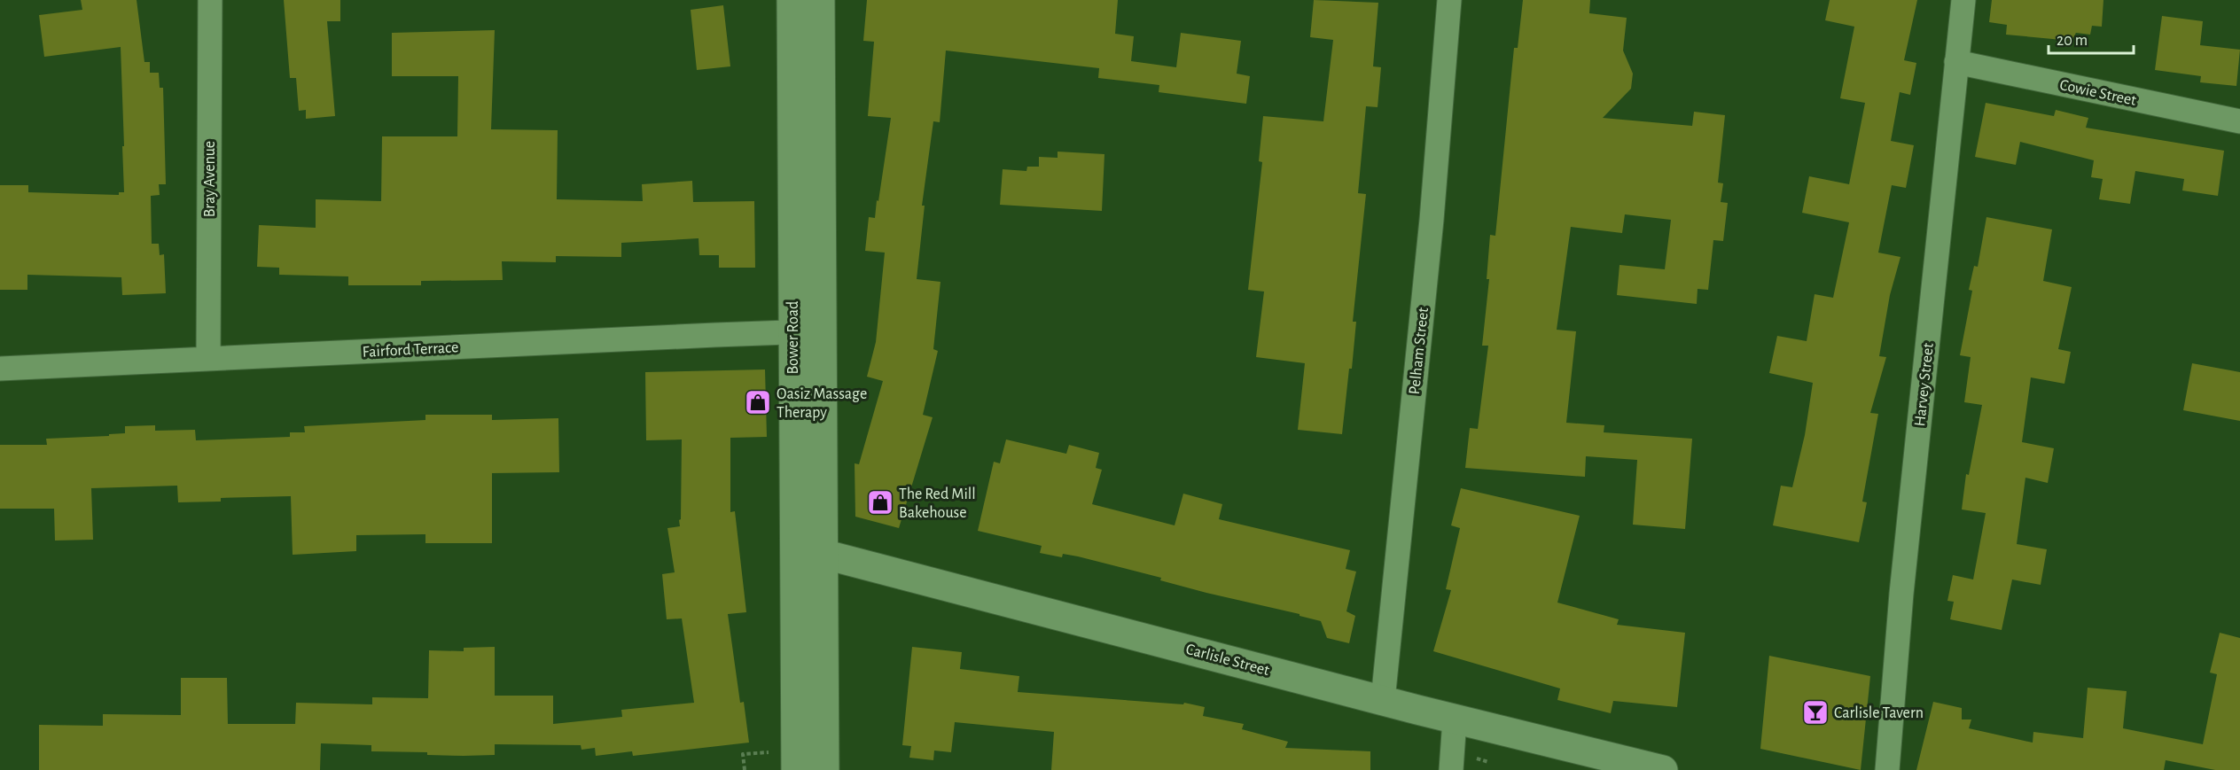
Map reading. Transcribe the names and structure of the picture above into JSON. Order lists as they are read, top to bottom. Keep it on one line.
{"streets":{"main road":["Bower Road","Carlisle Street"],"street":["Cowie Street","Bray Avenue","Fairford Terrace","Pelham Street","Harvey Street"]},"crossings":[["Cowie Street","Harvey Street"],["Bray Avenue","Fairford Terrace"],["Bower Road","Fairford Terrace"],["Bower Road","Carlisle Street"],["Pelham Street","Carlisle Street"]],"places":{"shop":["Oasiz Massage Therapy","The Red Mill Bakehouse"],"bar":["Carlisle Tavern"]},"scale_bar":"20 m"}
